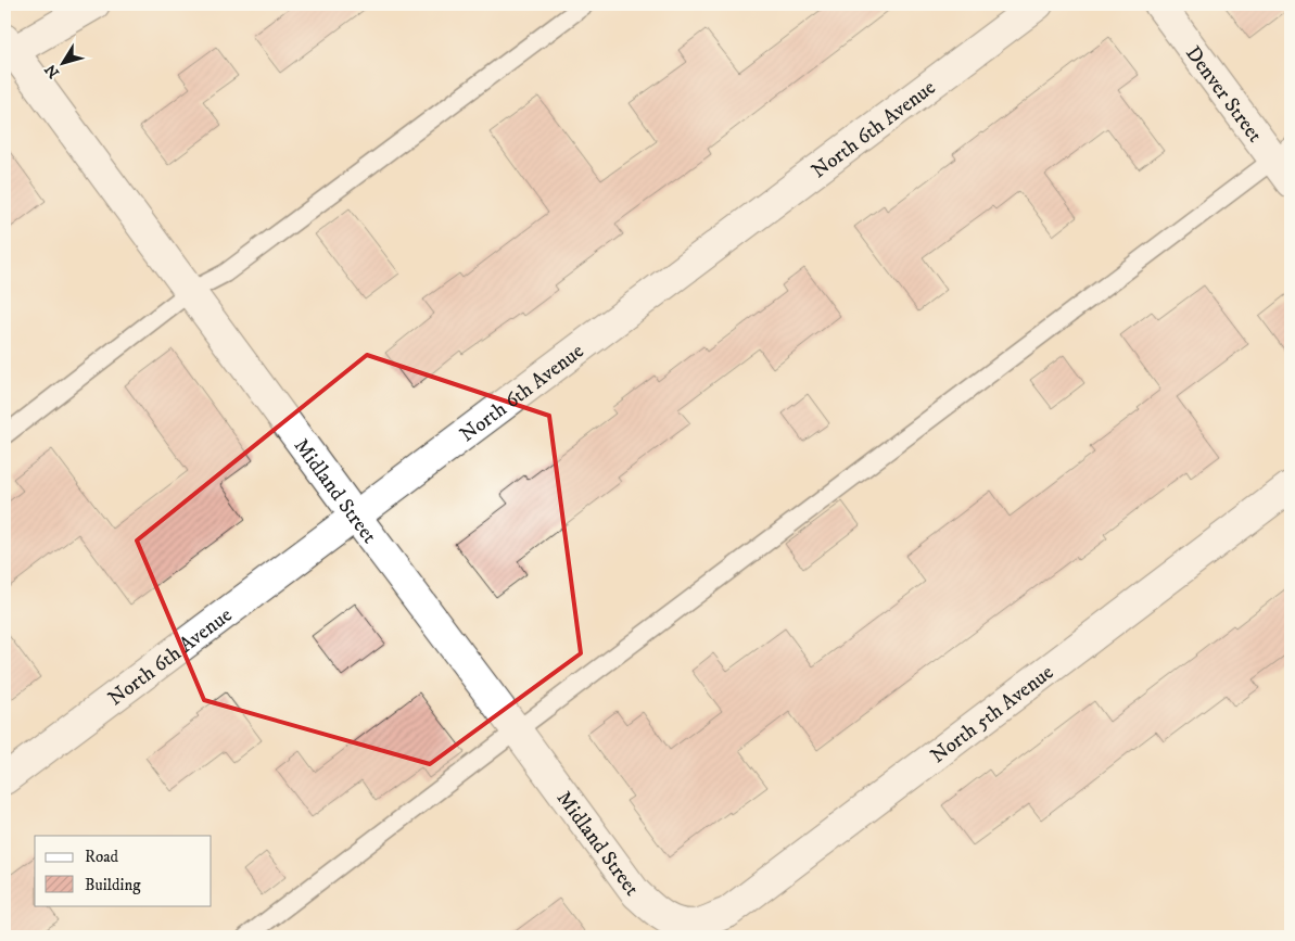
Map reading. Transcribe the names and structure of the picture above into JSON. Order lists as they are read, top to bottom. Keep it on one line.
{"streets":{"street":["Denver Street","North 6th Avenue","Midland Street","North 5th Avenue"]},"crossings":[["North 6th Avenue","Midland Street"],["Midland Street","North 5th Avenue"]],"legend":["Road","Building"],"north":"bottom left"}
